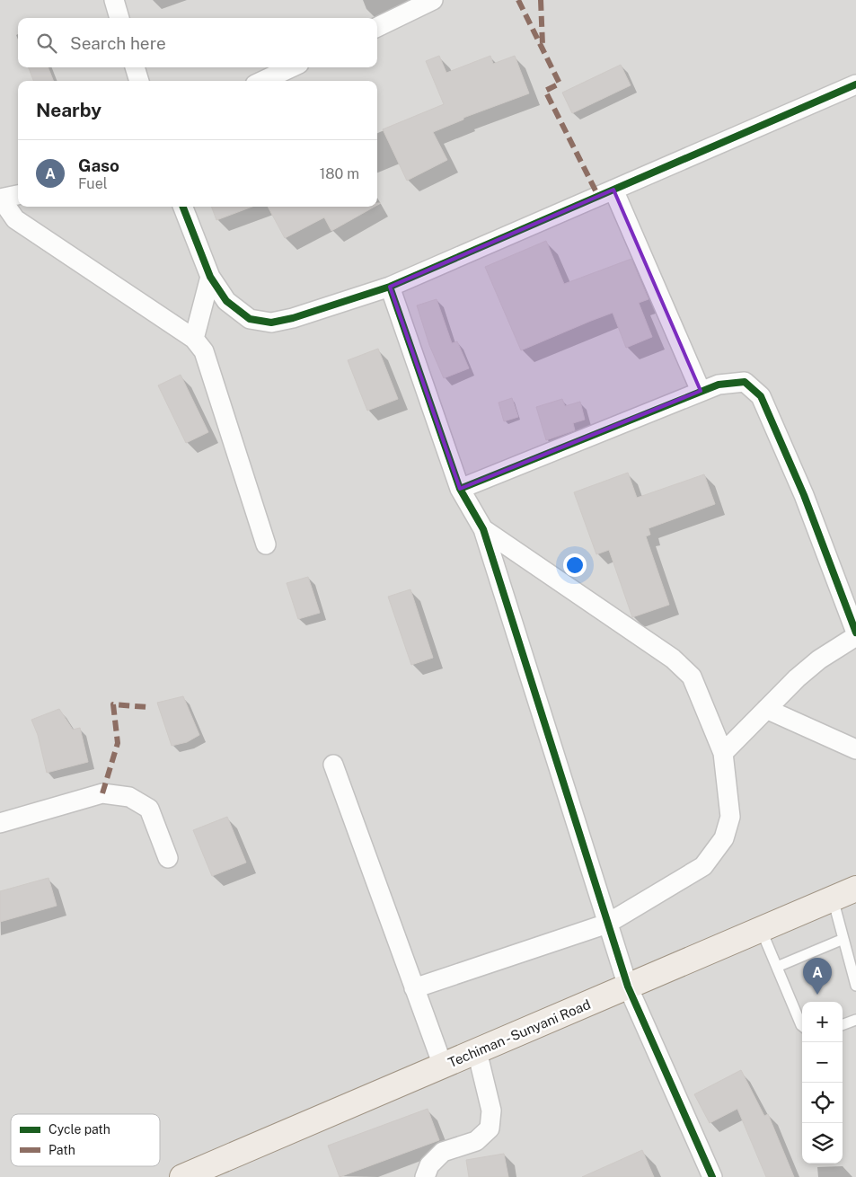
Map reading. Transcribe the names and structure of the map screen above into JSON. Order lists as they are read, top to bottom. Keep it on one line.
{"streets":{"main road":["Techiman - Sunyani Road"]},"legend":["Cycle path","Path"],"page":{"search":"Search here","heading":"Nearby","list":[{"mark":"A","name":"Gaso","note":"Fuel","value":"180 m"}],"pins":"A","map_buttons":["+","−"]}}
